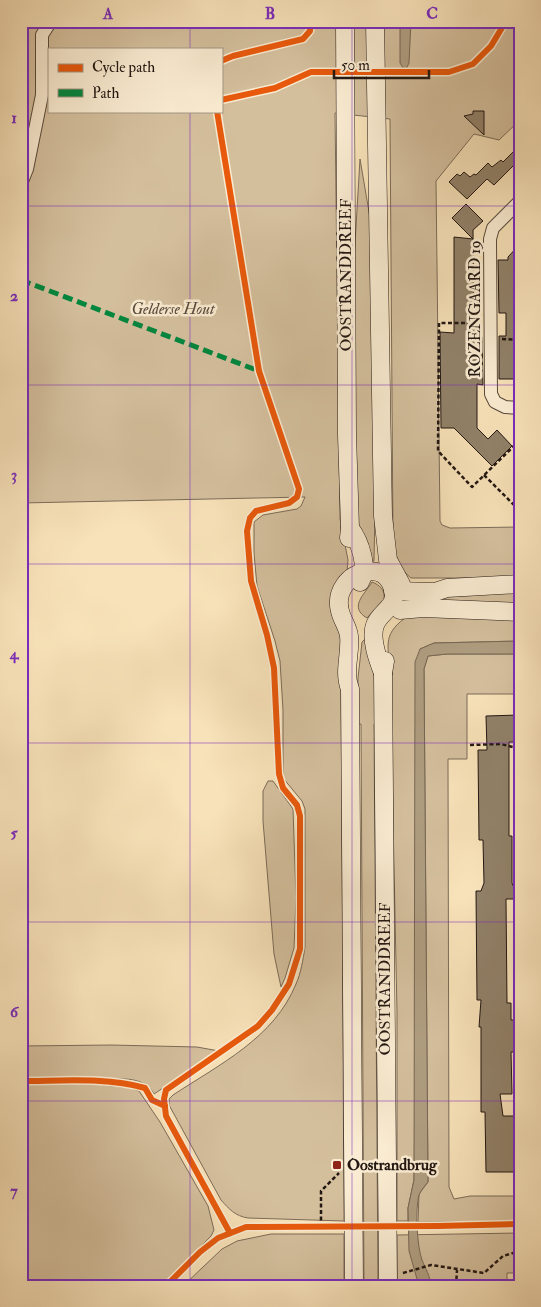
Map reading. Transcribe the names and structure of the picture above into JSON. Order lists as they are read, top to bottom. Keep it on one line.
{"streets":{"main road":["OOSTRANDDREEF"],"street":["ROZENGAARD 19"]},"parks":["Gelderse Hout"],"places":{"transit":["Oostrandbrug"]},"legend":["Cycle path","Path"],"scale_bar":"50 m","grid":{"columns":["A","B","C"],"rows":["1","2","3","4","5","6","7"]}}
